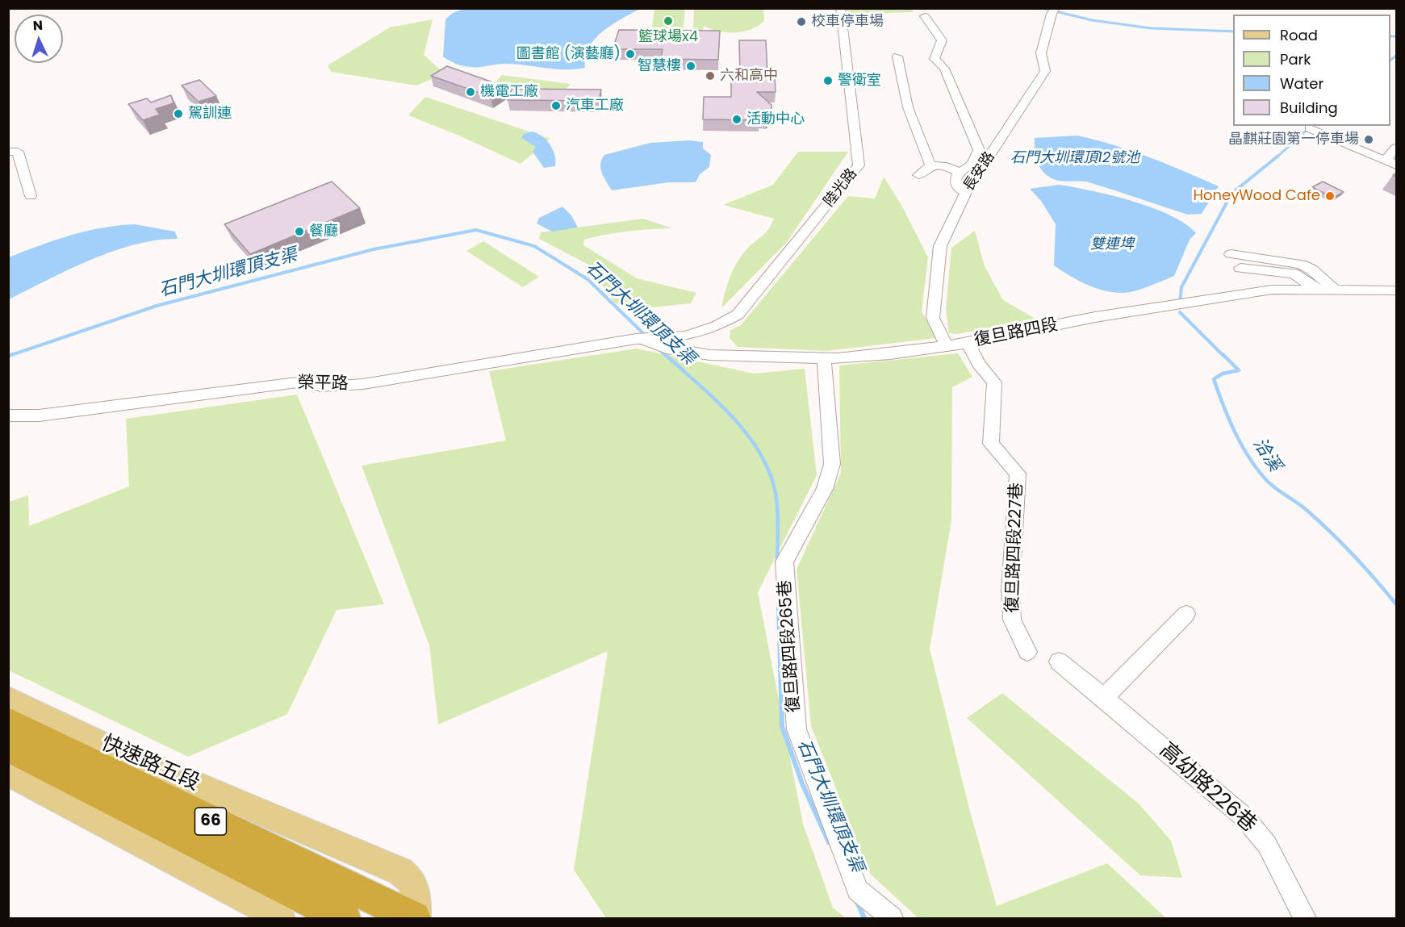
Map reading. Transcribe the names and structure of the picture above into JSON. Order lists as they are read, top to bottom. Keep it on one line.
{"streets":{"highway":["66"],"main road":["快速路五段"],"street":["長安路","陸光路","復旦路四段","榮平路","復旦路四段227巷","復旦路四段265巷","高幼路226巷"]},"crossings":[["長安路","復旦路四段"],["陸光路","復旦路四段"],["陸光路","榮平路"],["復旦路四段","榮平路"],["復旦路四段","復旦路四段227巷"],["復旦路四段","復旦路四段265巷"],["快速路五段","66"]],"water":["石門大圳環頂12號池","雙連埤","石門大圳環頂支渠","洽溪"],"places":["籃球場x4","校車停車場","圖書館 (演藝廳)","智慧樓","六和高中","警衛室","機電工廠","汽車工廠","駕訓連","活動中心","晶麒莊園第一停車場","HoneyWood Cafe","餐廳"],"legend":["Road","Park","Water","Building"],"north":"top"}
